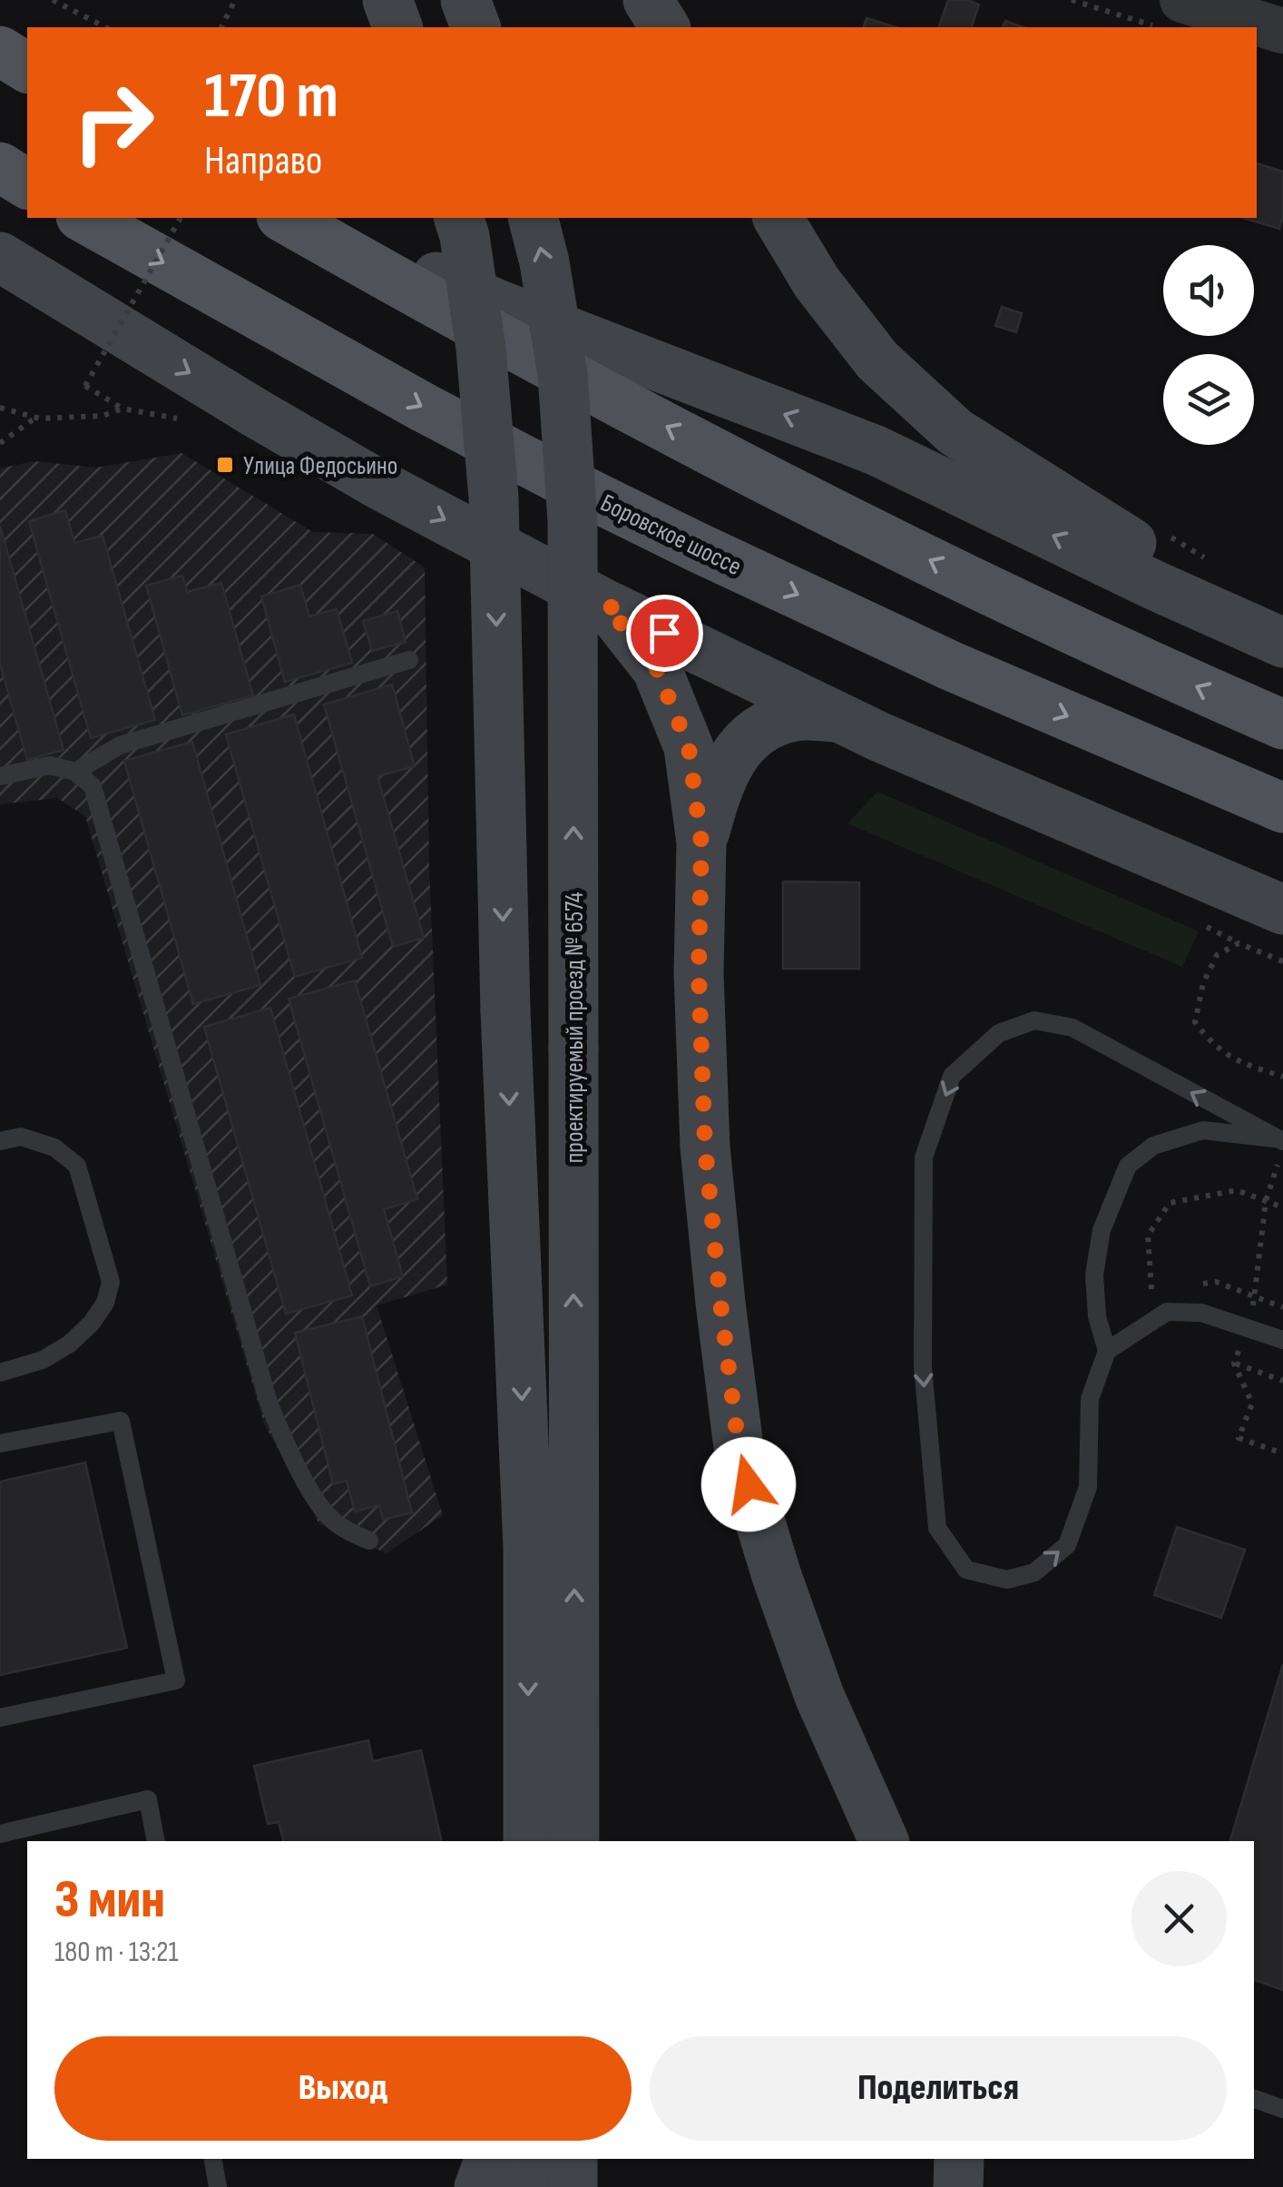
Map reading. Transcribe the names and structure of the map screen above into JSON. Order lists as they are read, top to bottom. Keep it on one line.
{"streets":{"main road":["Боровское шоссе","проектируемый проезд № 6574"]},"places":{"transit":["Улица Федосьино"]},"page":{"turn":["170 m","Направо"],"heading":["3 мин","180 m · 13:21"],"buttons":["Выход","Поделиться"]}}
